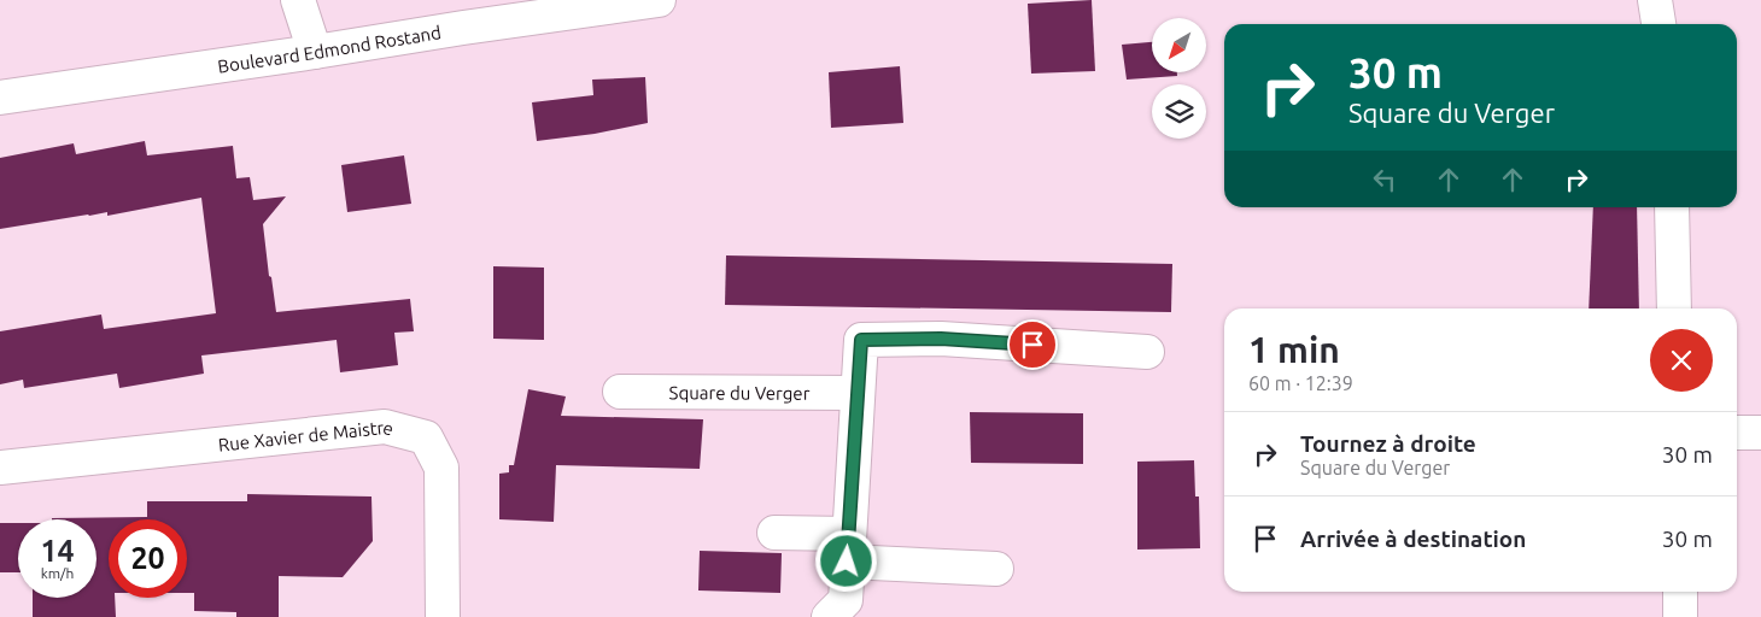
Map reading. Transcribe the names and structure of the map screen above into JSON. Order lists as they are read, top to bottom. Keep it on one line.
{"streets":{"street":["Boulevard Edmond Rostand","Square du Verger","Rue Xavier de Maistre"]},"north":"bottom left","page":{"turn":["30 m","Square du Verger"],"heading":["1 min","60 m · 12:39"],"list":[{"name":"Tournez à droite","note":"Square du Verger","value":"30 m"},{"name":"Arrivée à destination","value":"30 m"}],"speed":"14 km/h","limit":"20"}}
